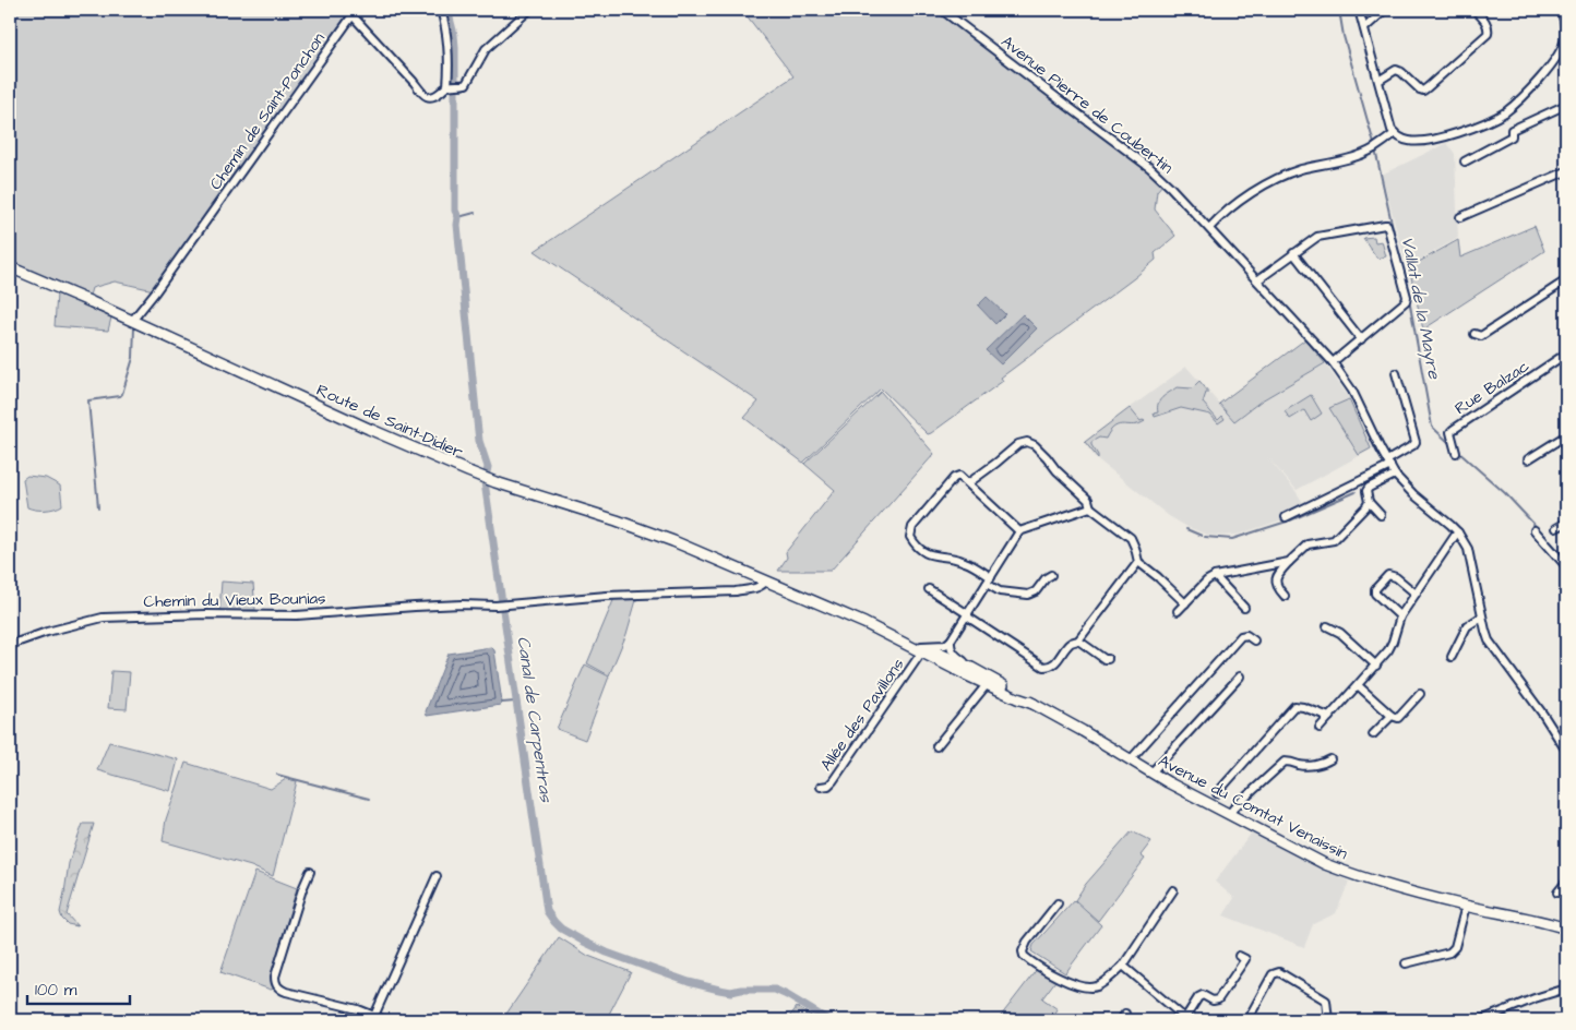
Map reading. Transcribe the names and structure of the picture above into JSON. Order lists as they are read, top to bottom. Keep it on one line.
{"streets":{"main road":["Route de Saint-Didier","Avenue du Comtat Venaissin"],"street":["Avenue Pierre de Coubertin","Chemin de Saint-Ponchon","Rue Balzac","Chemin du Vieux Bounias","Allée des Pavillons"]},"crossings":[["Chemin de Saint-Ponchon","Route de Saint-Didier"],["Route de Saint-Didier","Chemin du Vieux Bounias"],["Route de Saint-Didier","Avenue du Comtat Venaissin"],["Chemin du Vieux Bounias","Avenue du Comtat Venaissin"],["Allée des Pavillons","Avenue du Comtat Venaissin"]],"water":["Vallat de la Mayre","Canal de Carpentras"],"scale_bar":"100 m"}
